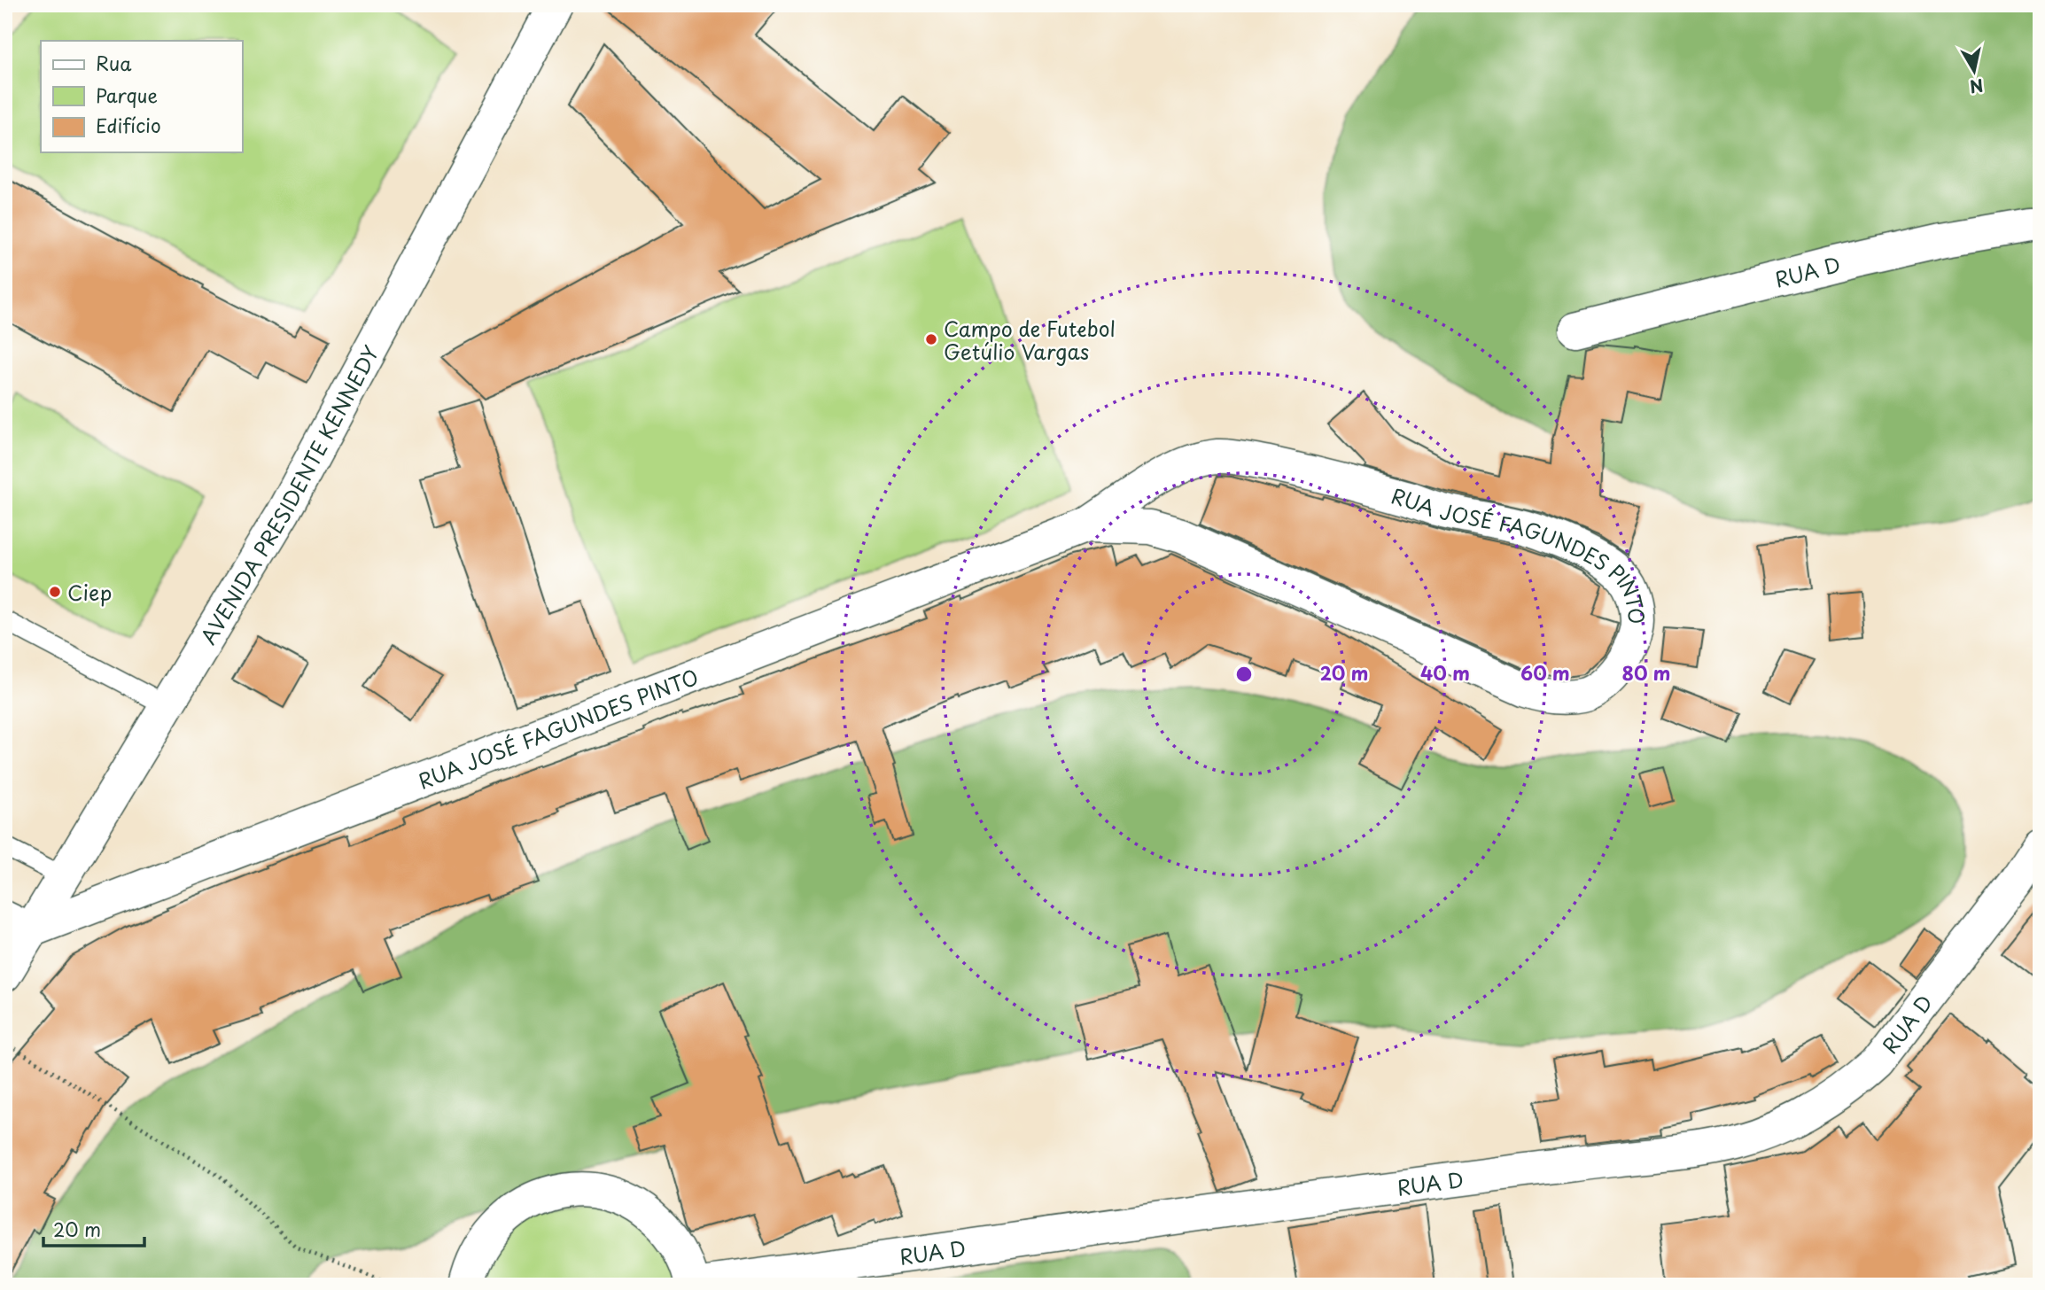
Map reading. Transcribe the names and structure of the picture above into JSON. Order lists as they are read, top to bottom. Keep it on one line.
{"streets":{"street":["RUA D","AVENIDA PRESIDENTE KENNEDY","RUA JOSÉ FAGUNDES PINTO"]},"crossings":[["AVENIDA PRESIDENTE KENNEDY","RUA JOSÉ FAGUNDES PINTO"]],"places":["Campo de Futebol Getúlio Vargas","Ciep"],"legend":["Rua","Parque","Edifício"],"scale_bar":"20 m","north":"bottom","rings":["20 m","40 m","60 m","80 m"]}
